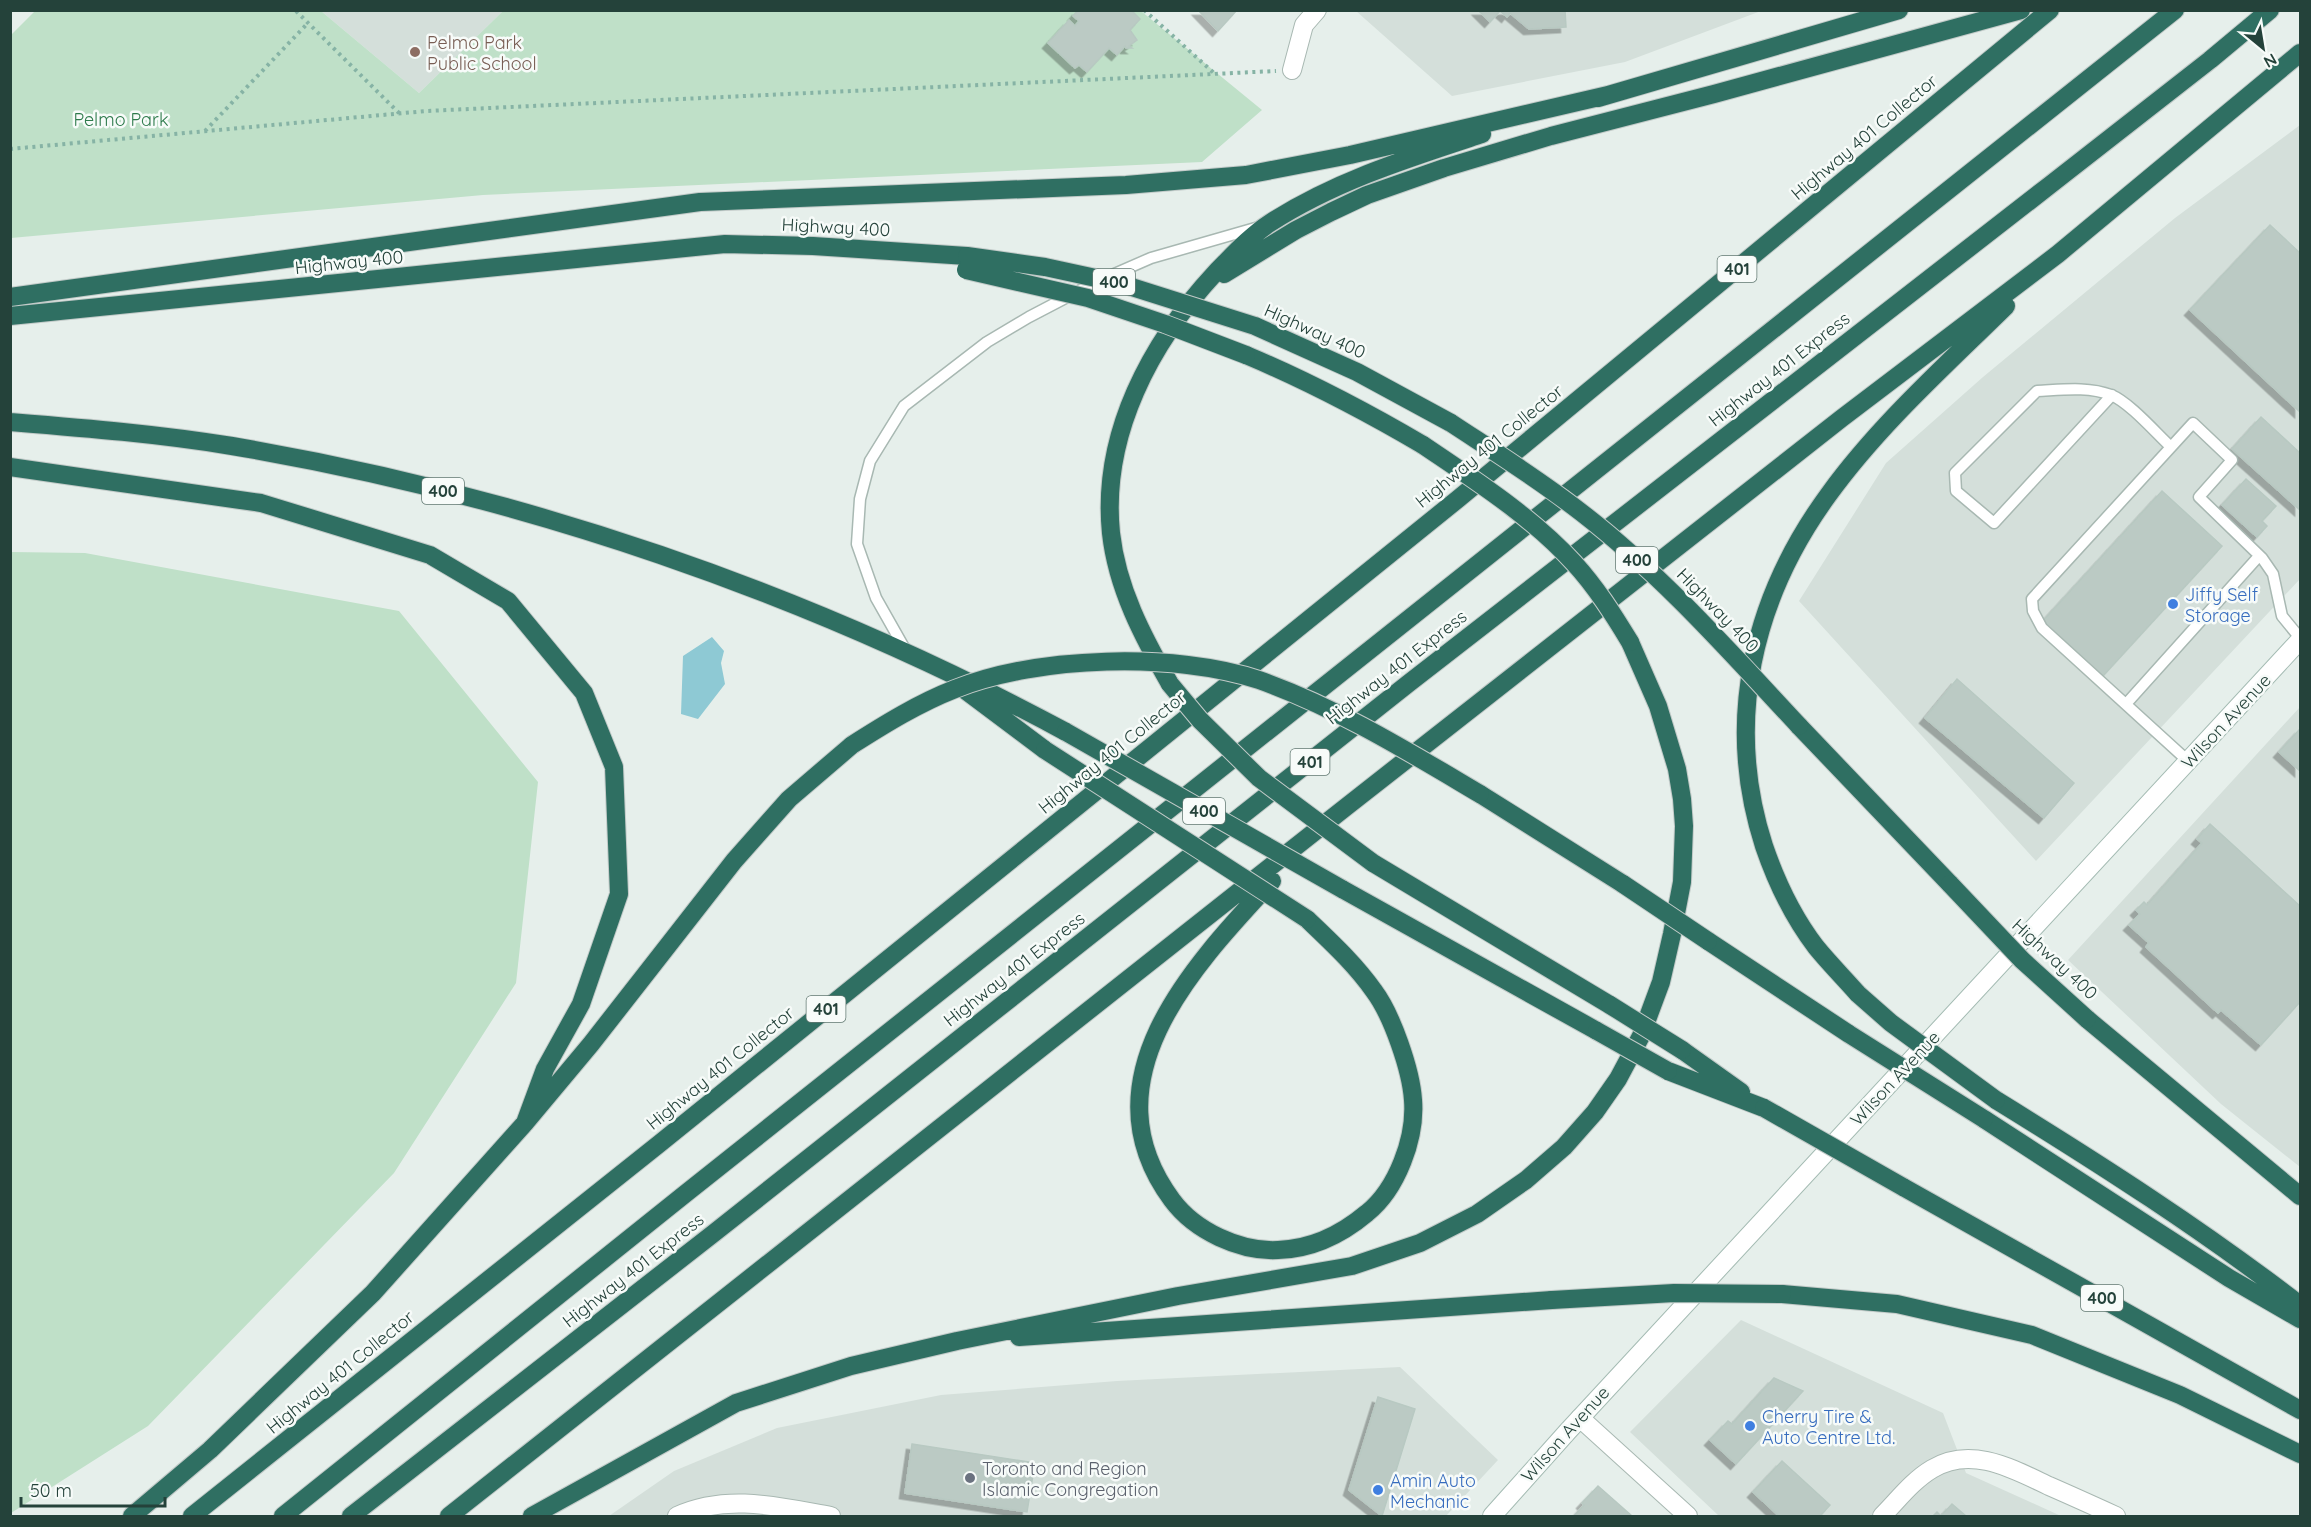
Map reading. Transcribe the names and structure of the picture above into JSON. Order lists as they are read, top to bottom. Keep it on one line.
{"streets":{"highway":["Highway 401 Collector","Highway 400","401","400","Highway 401 Express"],"main road":["Wilson Avenue"]},"parks":["Pelmo Park"],"places":["Pelmo Park Public School","Jiffy Self Storage","Cherry Tire & Auto Centre Ltd.","Toronto and Region Islamic Congregation","Amin Auto Mechanic"],"scale_bar":"50 m","north":"bottom right"}
